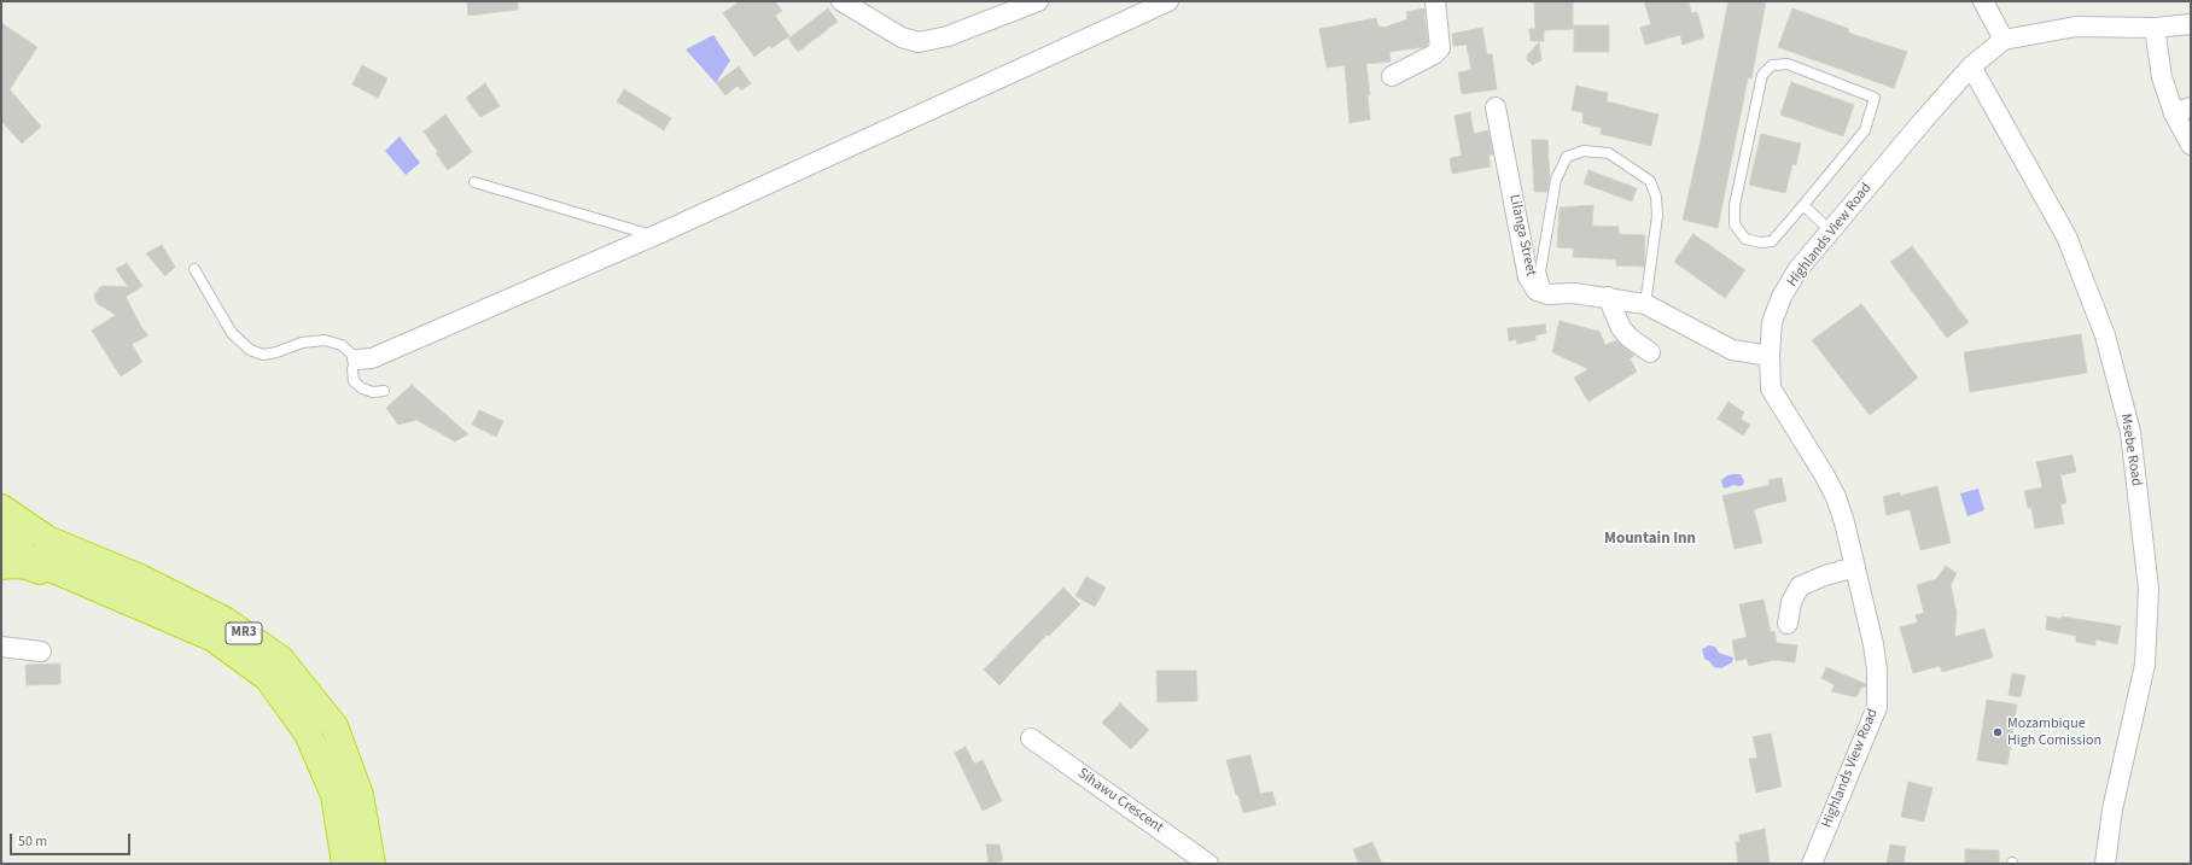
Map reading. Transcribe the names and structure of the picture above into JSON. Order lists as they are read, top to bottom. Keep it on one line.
{"streets":{"highway":["MR3"],"street":["Lilanga Street","Highlands View Road","Msebe Road","Sihawu Crescent"]},"crossings":[["Highlands View Road","Msebe Road"]],"districts":["Mountain Inn"],"places":["Mozambique High Comission"],"scale_bar":"50 m"}
